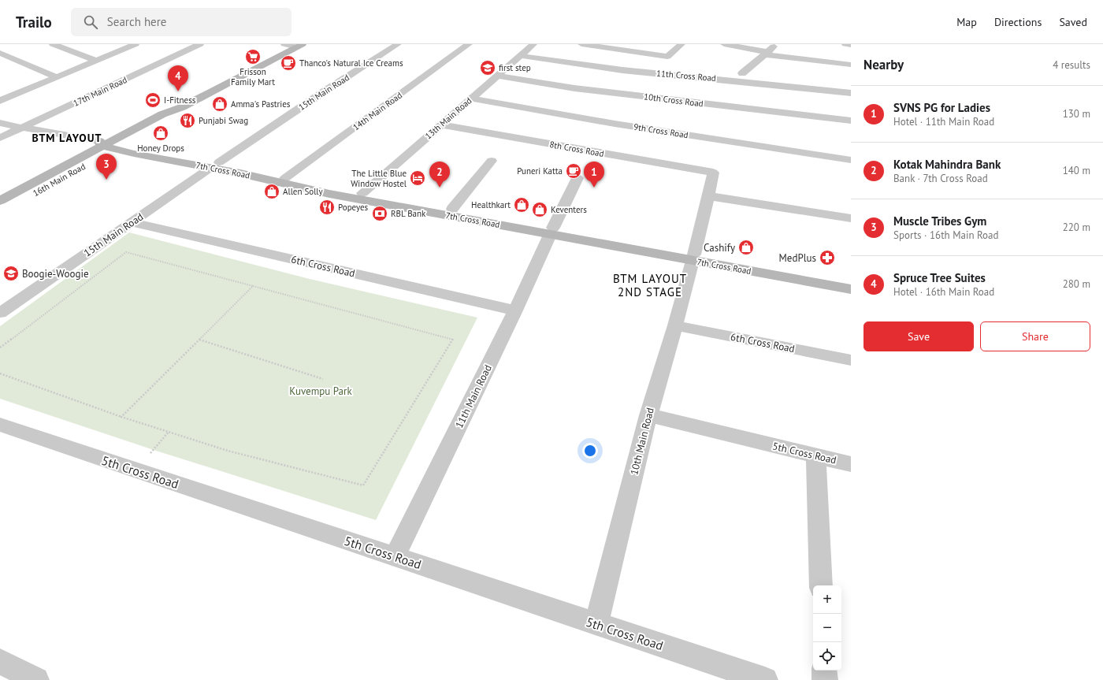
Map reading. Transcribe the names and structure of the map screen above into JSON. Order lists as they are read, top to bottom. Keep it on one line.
{"streets":{"street":["11th Cross Road","17th Main Road","15th Main Road","10th Cross Road","14th Main Road","13th Main Road","9th Cross Road","8th Cross Road","7th Cross Road","16th Main Road","6th Cross Road","11th Main Road","10th Main Road","5th Cross Road"]},"crossings":[["11th Cross Road","13th Main Road"],["17th Main Road","7th Cross Road"],["15th Main Road","7th Cross Road"],["15th Main Road","6th Cross Road"],["10th Cross Road","13th Main Road"],["14th Main Road","7th Cross Road"],["13th Main Road","9th Cross Road"],["13th Main Road","8th Cross Road"],["13th Main Road","7th Cross Road"],["8th Cross Road","10th Main Road"],["7th Cross Road","16th Main Road"],["7th Cross Road","11th Main Road"],["7th Cross Road","10th Main Road"],["6th Cross Road","11th Main Road"],["6th Cross Road","10th Main Road"],["11th Main Road","5th Cross Road"],["10th Main Road","5th Cross Road"]],"districts":["BTM LAYOUT","BTM LAYOUT 2ND STAGE"],"parks":["Kuvempu Park"],"places":{"supermarket":["Frisson Family Mart"],"cafe":["Thanco's Natural Ice Creams","Puneri Katta"],"school or university":["first step","Boogie-Woogie"],"sports":["I-Fitness"],"shop":["Amma's Pastries","Honey Drops","Allen Solly","Healthkart","Keventers","Cashify"],"restaurant":["Punjabi Swag","Popeyes"],"hotel":["The Little Blue Window Hostel"],"bank":["RBL Bank"],"pharmacy":["MedPlus"]},"page":{"header":"Trailo","search":"Search here","nav":["Map","Directions","Saved"],"heading":["Nearby","4 results"],"pins":["4","3","1","2"],"list":[{"mark":"1","name":"SVNS PG for Ladies","note":"Hotel · 11th Main Road","value":"130 m"},{"mark":"2","name":"Kotak Mahindra Bank","note":"Bank · 7th Cross Road","value":"140 m"},{"mark":"3","name":"Muscle Tribes Gym","note":"Sports · 16th Main Road","value":"220 m"},{"mark":"4","name":"Spruce Tree Suites","note":"Hotel · 16th Main Road","value":"280 m"}],"buttons":["Save","Share"],"map_buttons":["+","−"]}}
